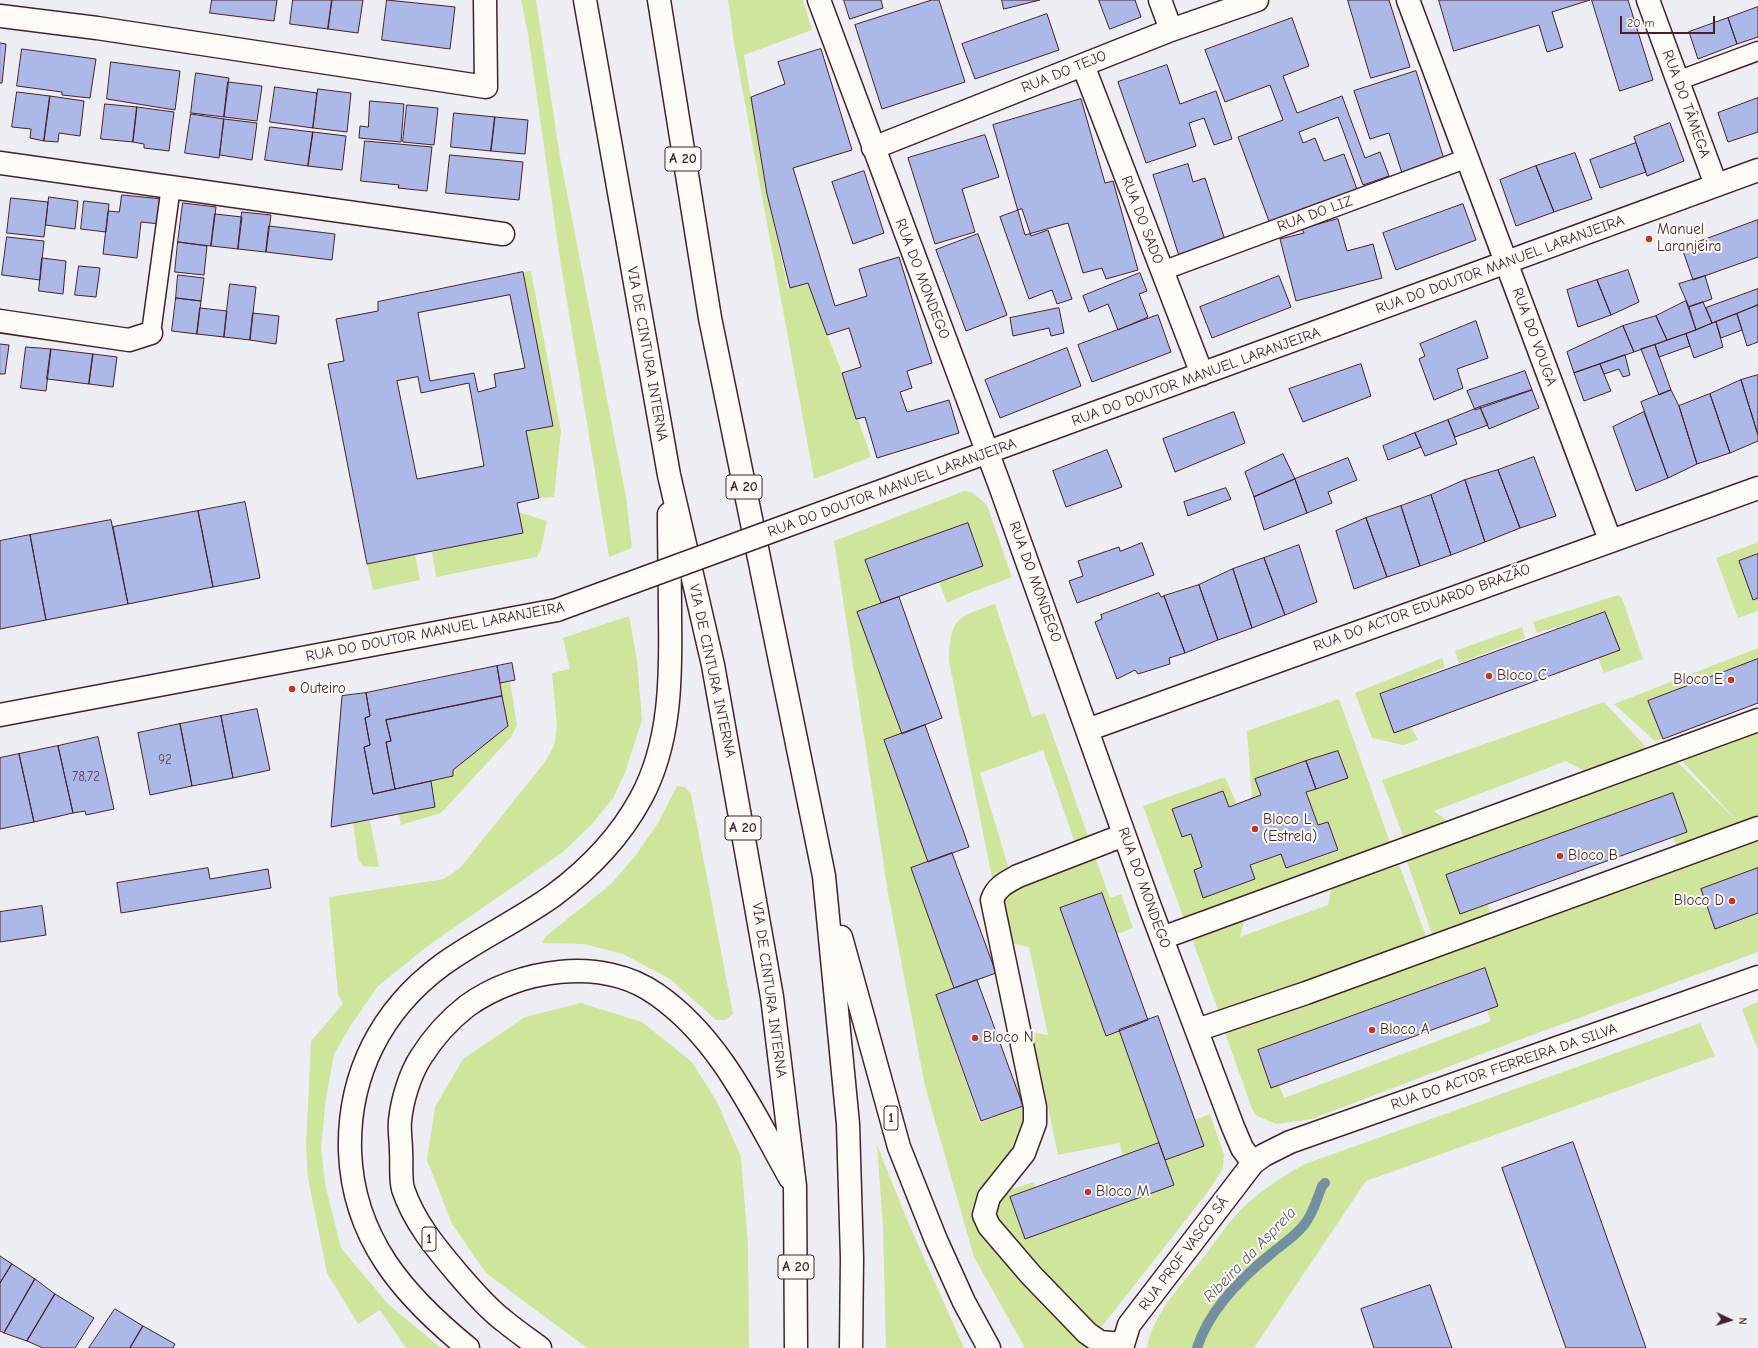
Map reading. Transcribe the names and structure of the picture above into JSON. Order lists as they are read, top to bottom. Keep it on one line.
{"streets":{"main road":["RUA DO TEJO","RUA DO TÂMEGA","A 20","RUA DO SADO","RUA DO DOUTOR MANUEL LARANJEIRA","RUA DO MONDEGO","RUA DO VOUGA","VIA DE CINTURA INTERNA","RUA DO ACTOR EDUARDO BRAZÃO","RUA DO ACTOR FERREIRA DA SILVA","1","RUA PROF VASCO SÁ"],"lane":["RUA DO LIZ"]},"crossings":[["RUA DO TEJO","RUA DO SADO"],["RUA DO TEJO","RUA DO MONDEGO"],["RUA DO TÂMEGA","RUA DO DOUTOR MANUEL LARANJEIRA"],["A 20","1"],["RUA DO LIZ","RUA DO SADO"],["RUA DO LIZ","RUA DO VOUGA"],["RUA DO SADO","RUA DO DOUTOR MANUEL LARANJEIRA"],["RUA DO DOUTOR MANUEL LARANJEIRA","RUA DO MONDEGO"],["RUA DO DOUTOR MANUEL LARANJEIRA","RUA DO VOUGA"],["RUA DO MONDEGO","RUA DO ACTOR EDUARDO BRAZÃO"],["RUA DO MONDEGO","RUA DO ACTOR FERREIRA DA SILVA"],["RUA DO MONDEGO","RUA PROF VASCO SÁ"],["RUA DO VOUGA","RUA DO ACTOR EDUARDO BRAZÃO"],["VIA DE CINTURA INTERNA","1"],["RUA DO ACTOR FERREIRA DA SILVA","RUA PROF VASCO SÁ"]],"water":["Ribeira da Asprela"],"places":["Manuel Laranjeira","Bloco C","Bloco E","Outeiro","Bloco L (Estrela)","Bloco B","Bloco D","Bloco A","Bloco N","Bloco M"],"house_numbers":["92","78,72"],"scale_bar":"20 m","north":"right"}
